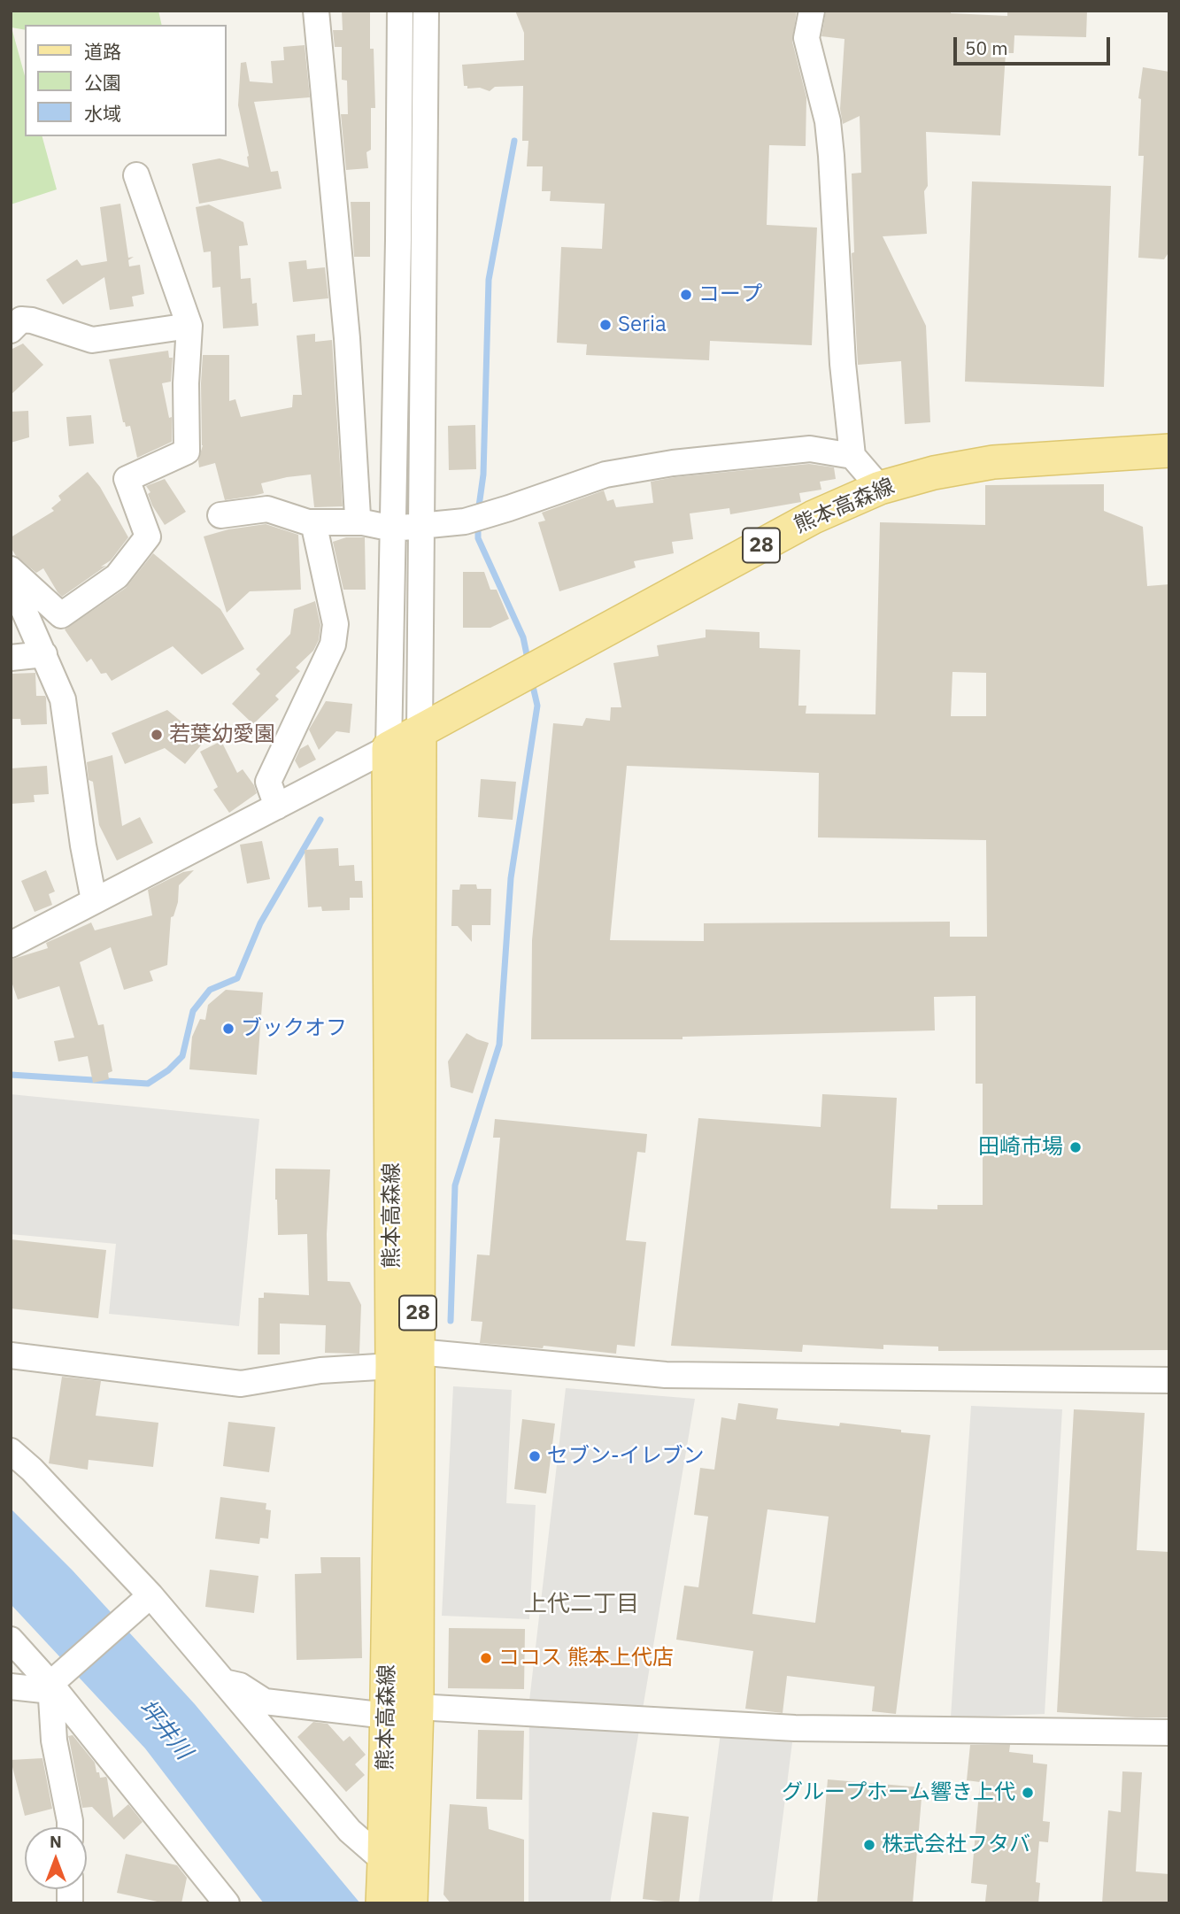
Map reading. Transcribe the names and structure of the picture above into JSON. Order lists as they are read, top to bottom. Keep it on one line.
{"streets":{"main road":["熊本高森線","28"]},"districts":["上代二丁目"],"water":["坪井川"],"places":["コープ","Seria","若葉幼愛園","ブックオフ","田崎市場","セブン-イレブン","ココス 熊本上代店","グループホーム響き上代","株式会社フタバ"],"legend":["道路","公園","水域"],"scale_bar":"50 m","north":"top"}
